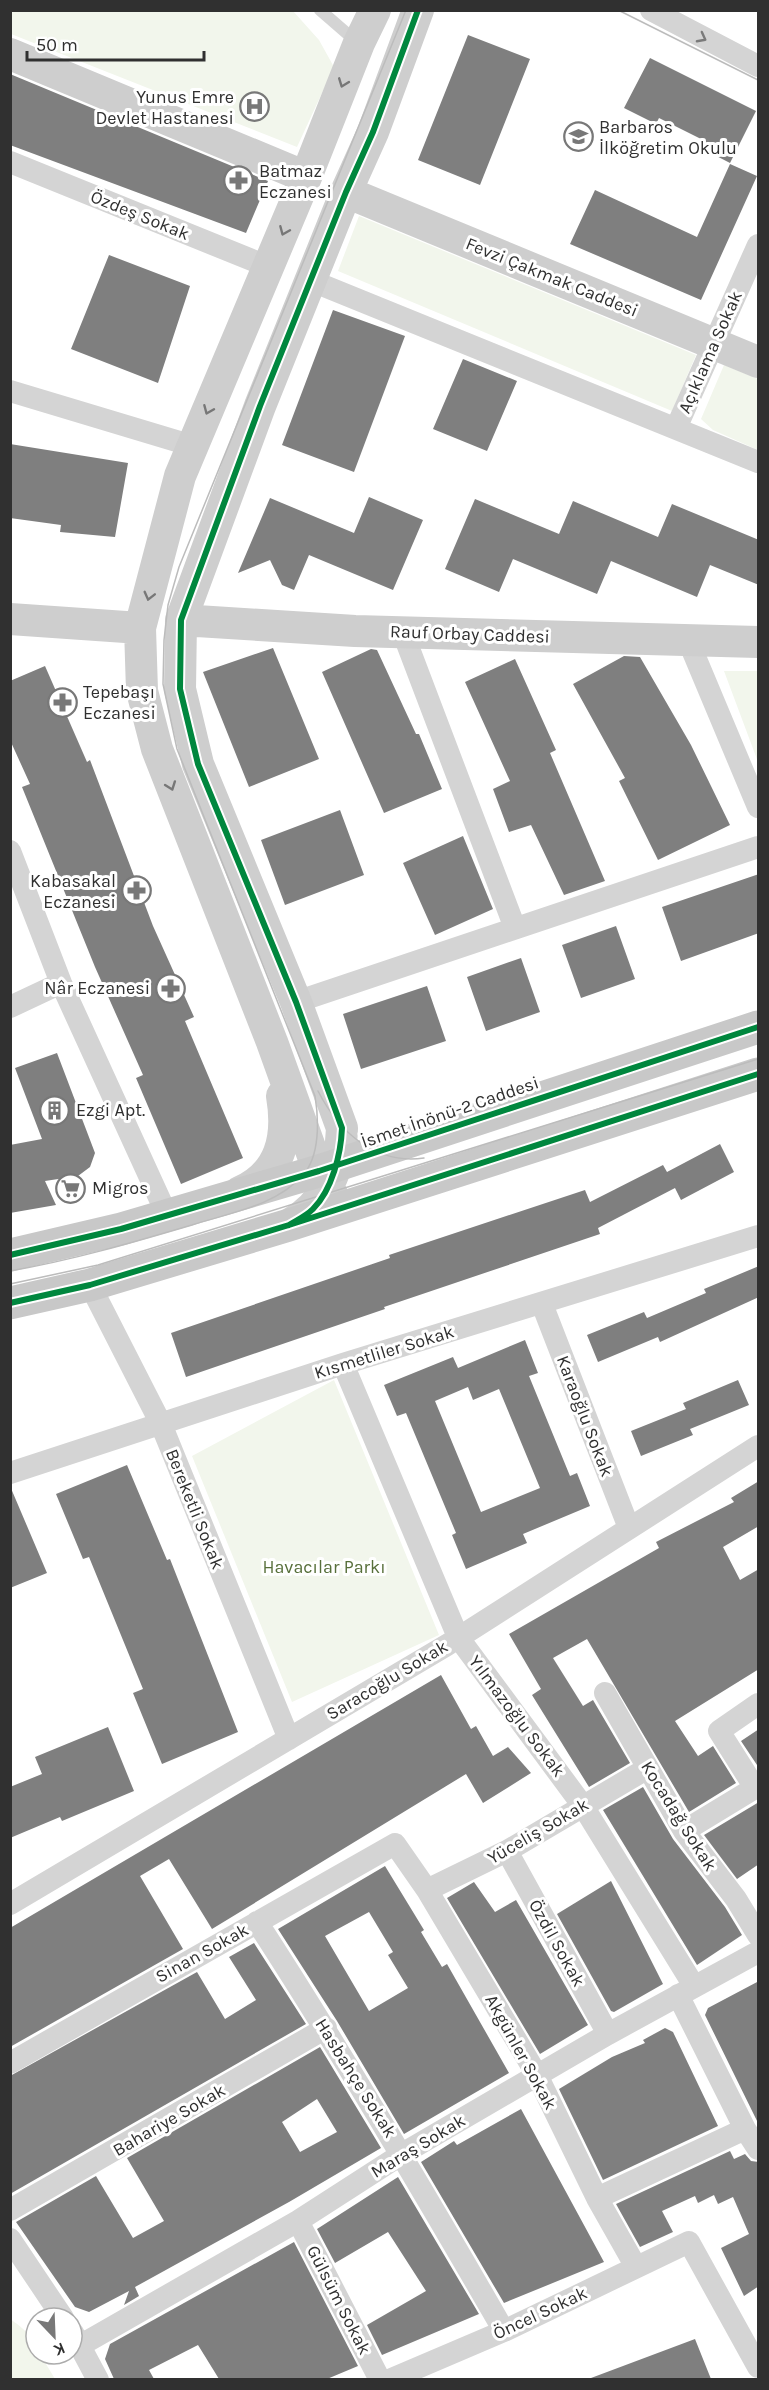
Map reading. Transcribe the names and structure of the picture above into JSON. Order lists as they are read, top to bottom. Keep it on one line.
{"streets":{"main road":["İsmet İnönü-2 Caddesi"],"street":["Özdeş Sokak","Fevzi Çakmak Caddesi","Açıklama Sokak","Rauf Orbay Caddesi","Kısmetliler Sokak","Karaoğlu Sokak","Bereketli Sokak","Saracoğlu Sokak","Yılmazoğlu Sokak","Kocadağ Sokak","Yüceliş Sokak","Özdil Sokak","Sinan Sokak","Akgünler Sokak","Hasbahçe Sokak","Bahariye Sokak","Maraş Sokak","Gülsüm Sokak","Öncel Sokak"]},"crossings":[["Fevzi Çakmak Caddesi","Açıklama Sokak"],["Kısmetliler Sokak","Karaoğlu Sokak"],["Kısmetliler Sokak","Bereketli Sokak"],["Kısmetliler Sokak","Yılmazoğlu Sokak"],["Karaoğlu Sokak","Saracoğlu Sokak"],["Bereketli Sokak","Saracoğlu Sokak"],["Saracoğlu Sokak","Yılmazoğlu Sokak"],["Yılmazoğlu Sokak","Yüceliş Sokak"],["Yılmazoğlu Sokak","Maraş Sokak"],["Kocadağ Sokak","Yüceliş Sokak"],["Yüceliş Sokak","Özdil Sokak"],["Yüceliş Sokak","Akgünler Sokak"],["Özdil Sokak","Maraş Sokak"],["Sinan Sokak","Akgünler Sokak"],["Sinan Sokak","Hasbahçe Sokak"],["Akgünler Sokak","Maraş Sokak"],["Akgünler Sokak","Öncel Sokak"],["Hasbahçe Sokak","Bahariye Sokak"],["Hasbahçe Sokak","Maraş Sokak"],["Hasbahçe Sokak","Öncel Sokak"],["Maraş Sokak","Gülsüm Sokak"]],"parks":["Havacılar Parkı"],"places":{"hospital":["Yunus Emre Devlet Hastanesi"],"school or university":["Barbaros İlköğretim Okulu"],"pharmacy":["Batmaz Eczanesi","Tepebaşı Eczanesi","Kabasakal Eczanesi","Nâr Eczanesi"],"building":["Ezgi Apt."],"supermarket":["Migros"]},"scale_bar":"50 m","north":"bottom right"}
